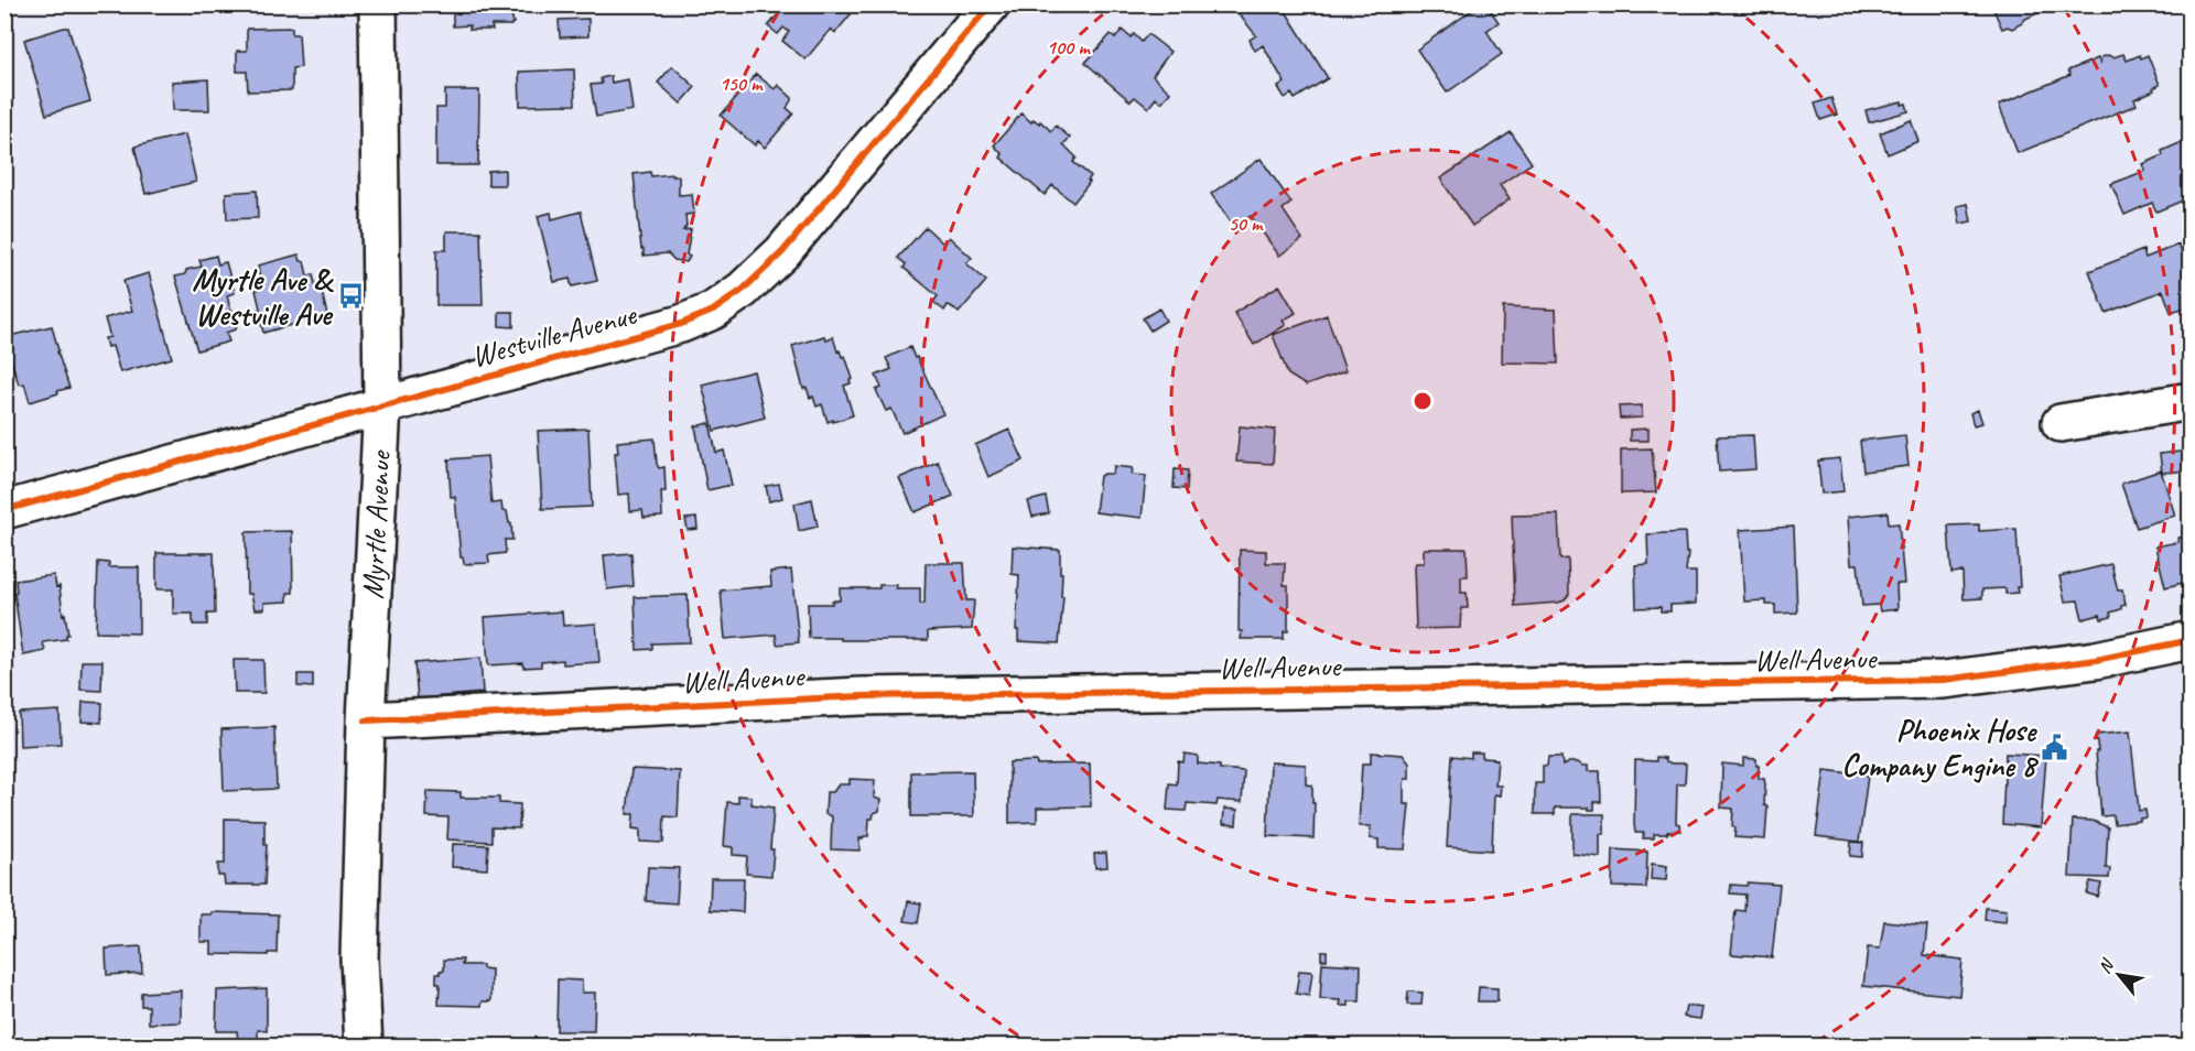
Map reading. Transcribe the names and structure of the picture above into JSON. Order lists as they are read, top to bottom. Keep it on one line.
{"streets":{"street":["Westville Avenue","Myrtle Avenue","Well Avenue"]},"crossings":[["Westville Avenue","Myrtle Avenue"],["Myrtle Avenue","Well Avenue"]],"places":{"bus stop":["Myrtle Ave & Westville Ave"],"public building":["Phoenix Hose Company Engine 8"]},"north":"top left","rings":["100 m","150 m","50 m"]}
